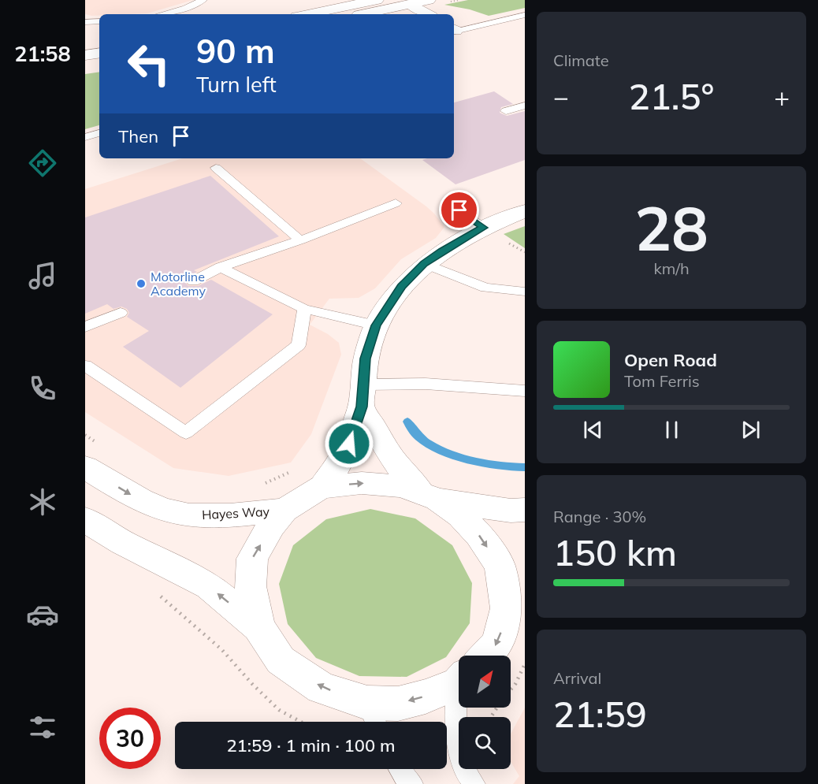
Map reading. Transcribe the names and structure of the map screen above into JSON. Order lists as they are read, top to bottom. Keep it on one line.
{"streets":{"street":["Hayes Way"]},"places":["Motorline Academy"],"north":"top right","page":{"tabs":"21:58","tile":["Climate",["28","km/h"],["Range · 30%","150 km"],["Arrival","21:59"]],"turn":["90 m","Turn left"],"heat":["−","21.5°","+"],"then":"Then","song":["Open Road","Tom Ferris"],"limit":"30","trip":"21:59 · 1 min · 100 m"}}
